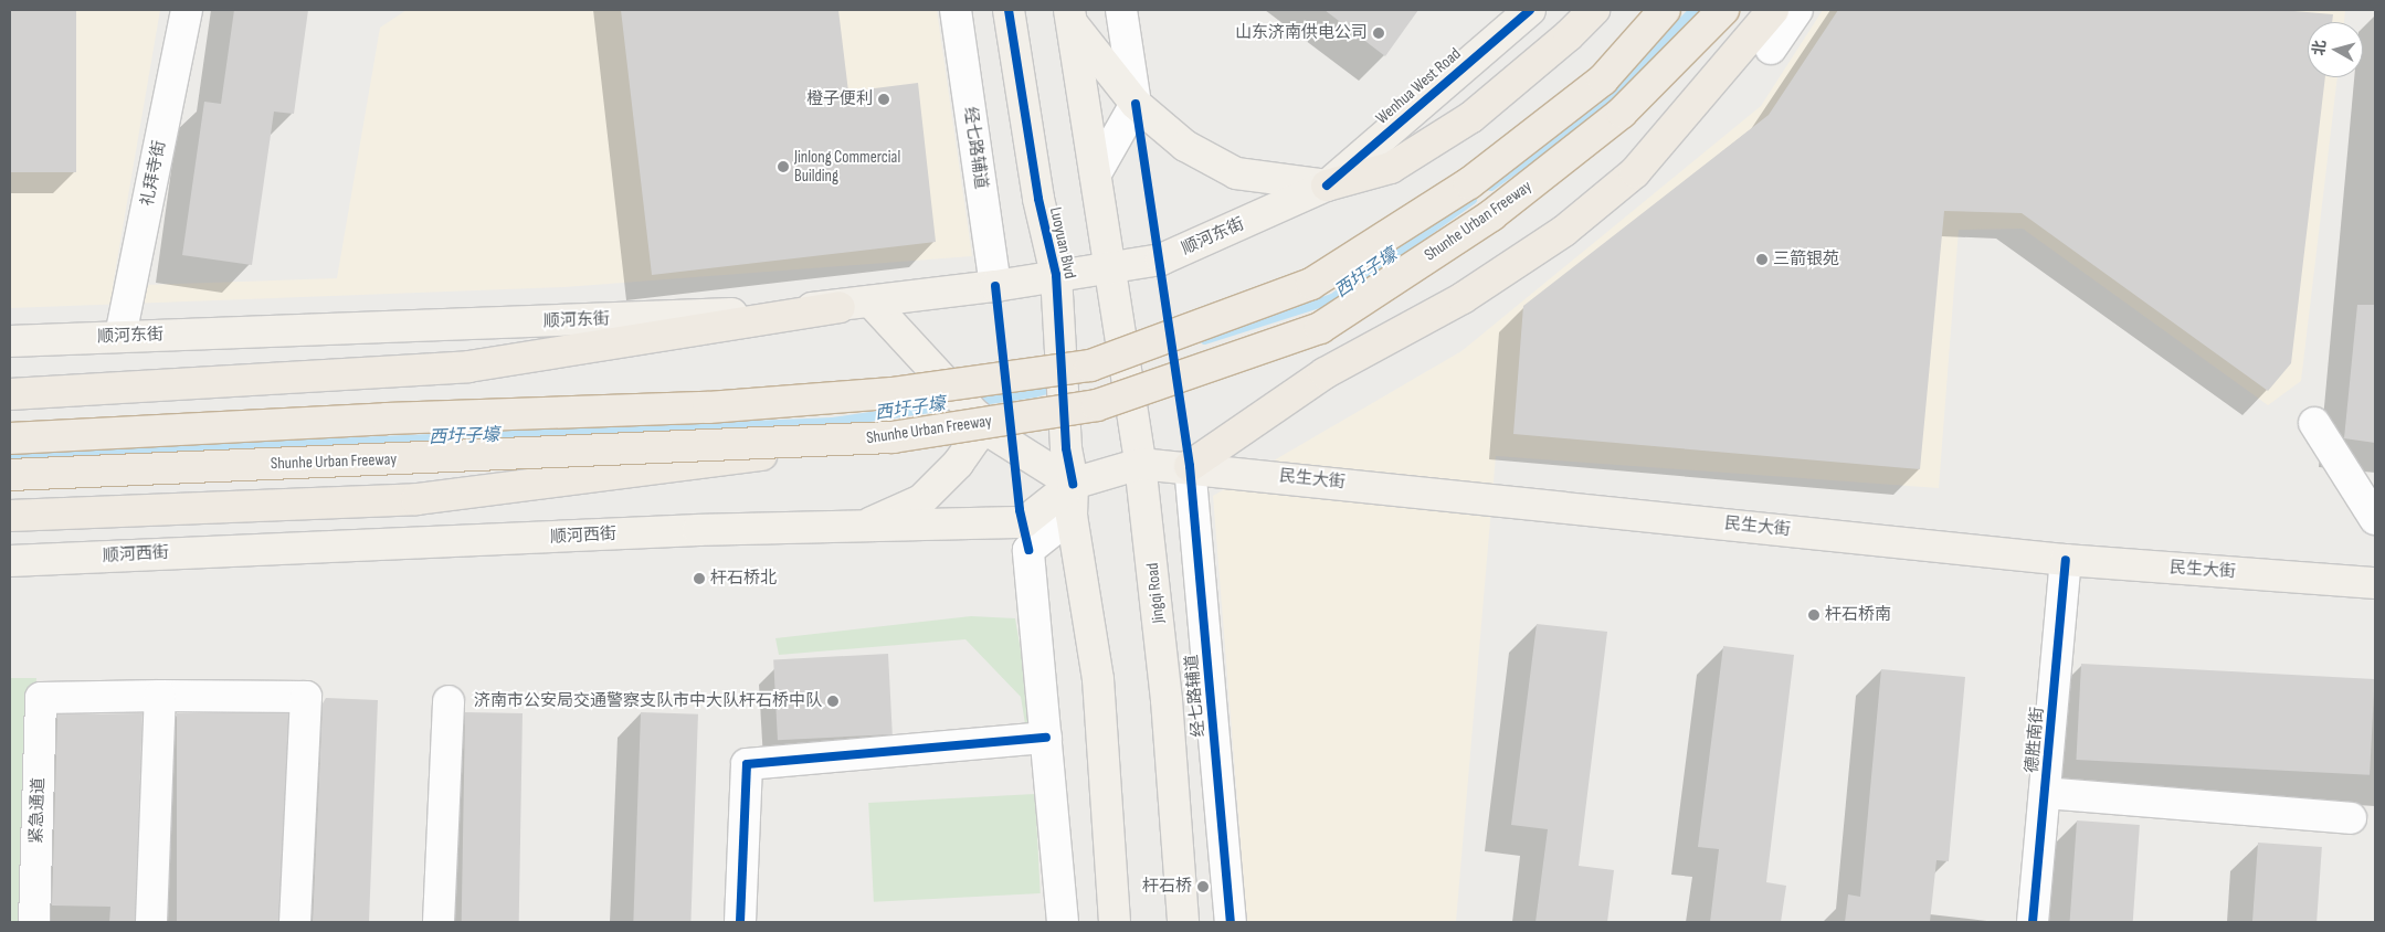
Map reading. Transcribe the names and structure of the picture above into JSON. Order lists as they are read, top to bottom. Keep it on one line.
{"streets":{"highway":["Shunhe Urban Freeway"],"main road":["Wenhua West Road","顺河东街","Luoyuan Blvd","民生大街","顺河西街","Jingqi Road"],"street":["经七路辅道","礼拜寺街","德胜南街","紧急通道"]},"crossings":[["Wenhua West Road","顺河东街"],["经七路辅道","顺河东街"],["经七路辅道","民生大街"],["礼拜寺街","顺河东街"],["顺河东街","Luoyuan Blvd"],["顺河东街","Jingqi Road"],["Luoyuan Blvd","顺河西街"],["民生大街","顺河西街"],["民生大街","Jingqi Road"],["民生大街","德胜南街"],["顺河西街","Jingqi Road"]],"water":["西圩子壕"],"places":["山东济南供电公司","橙子便利","Jinlong Commercial Building","三箭银苑","杆石桥北","杆石桥南","济南市公安局交通警察支队市中大队杆石桥中队","杆石桥"],"north":"left"}
